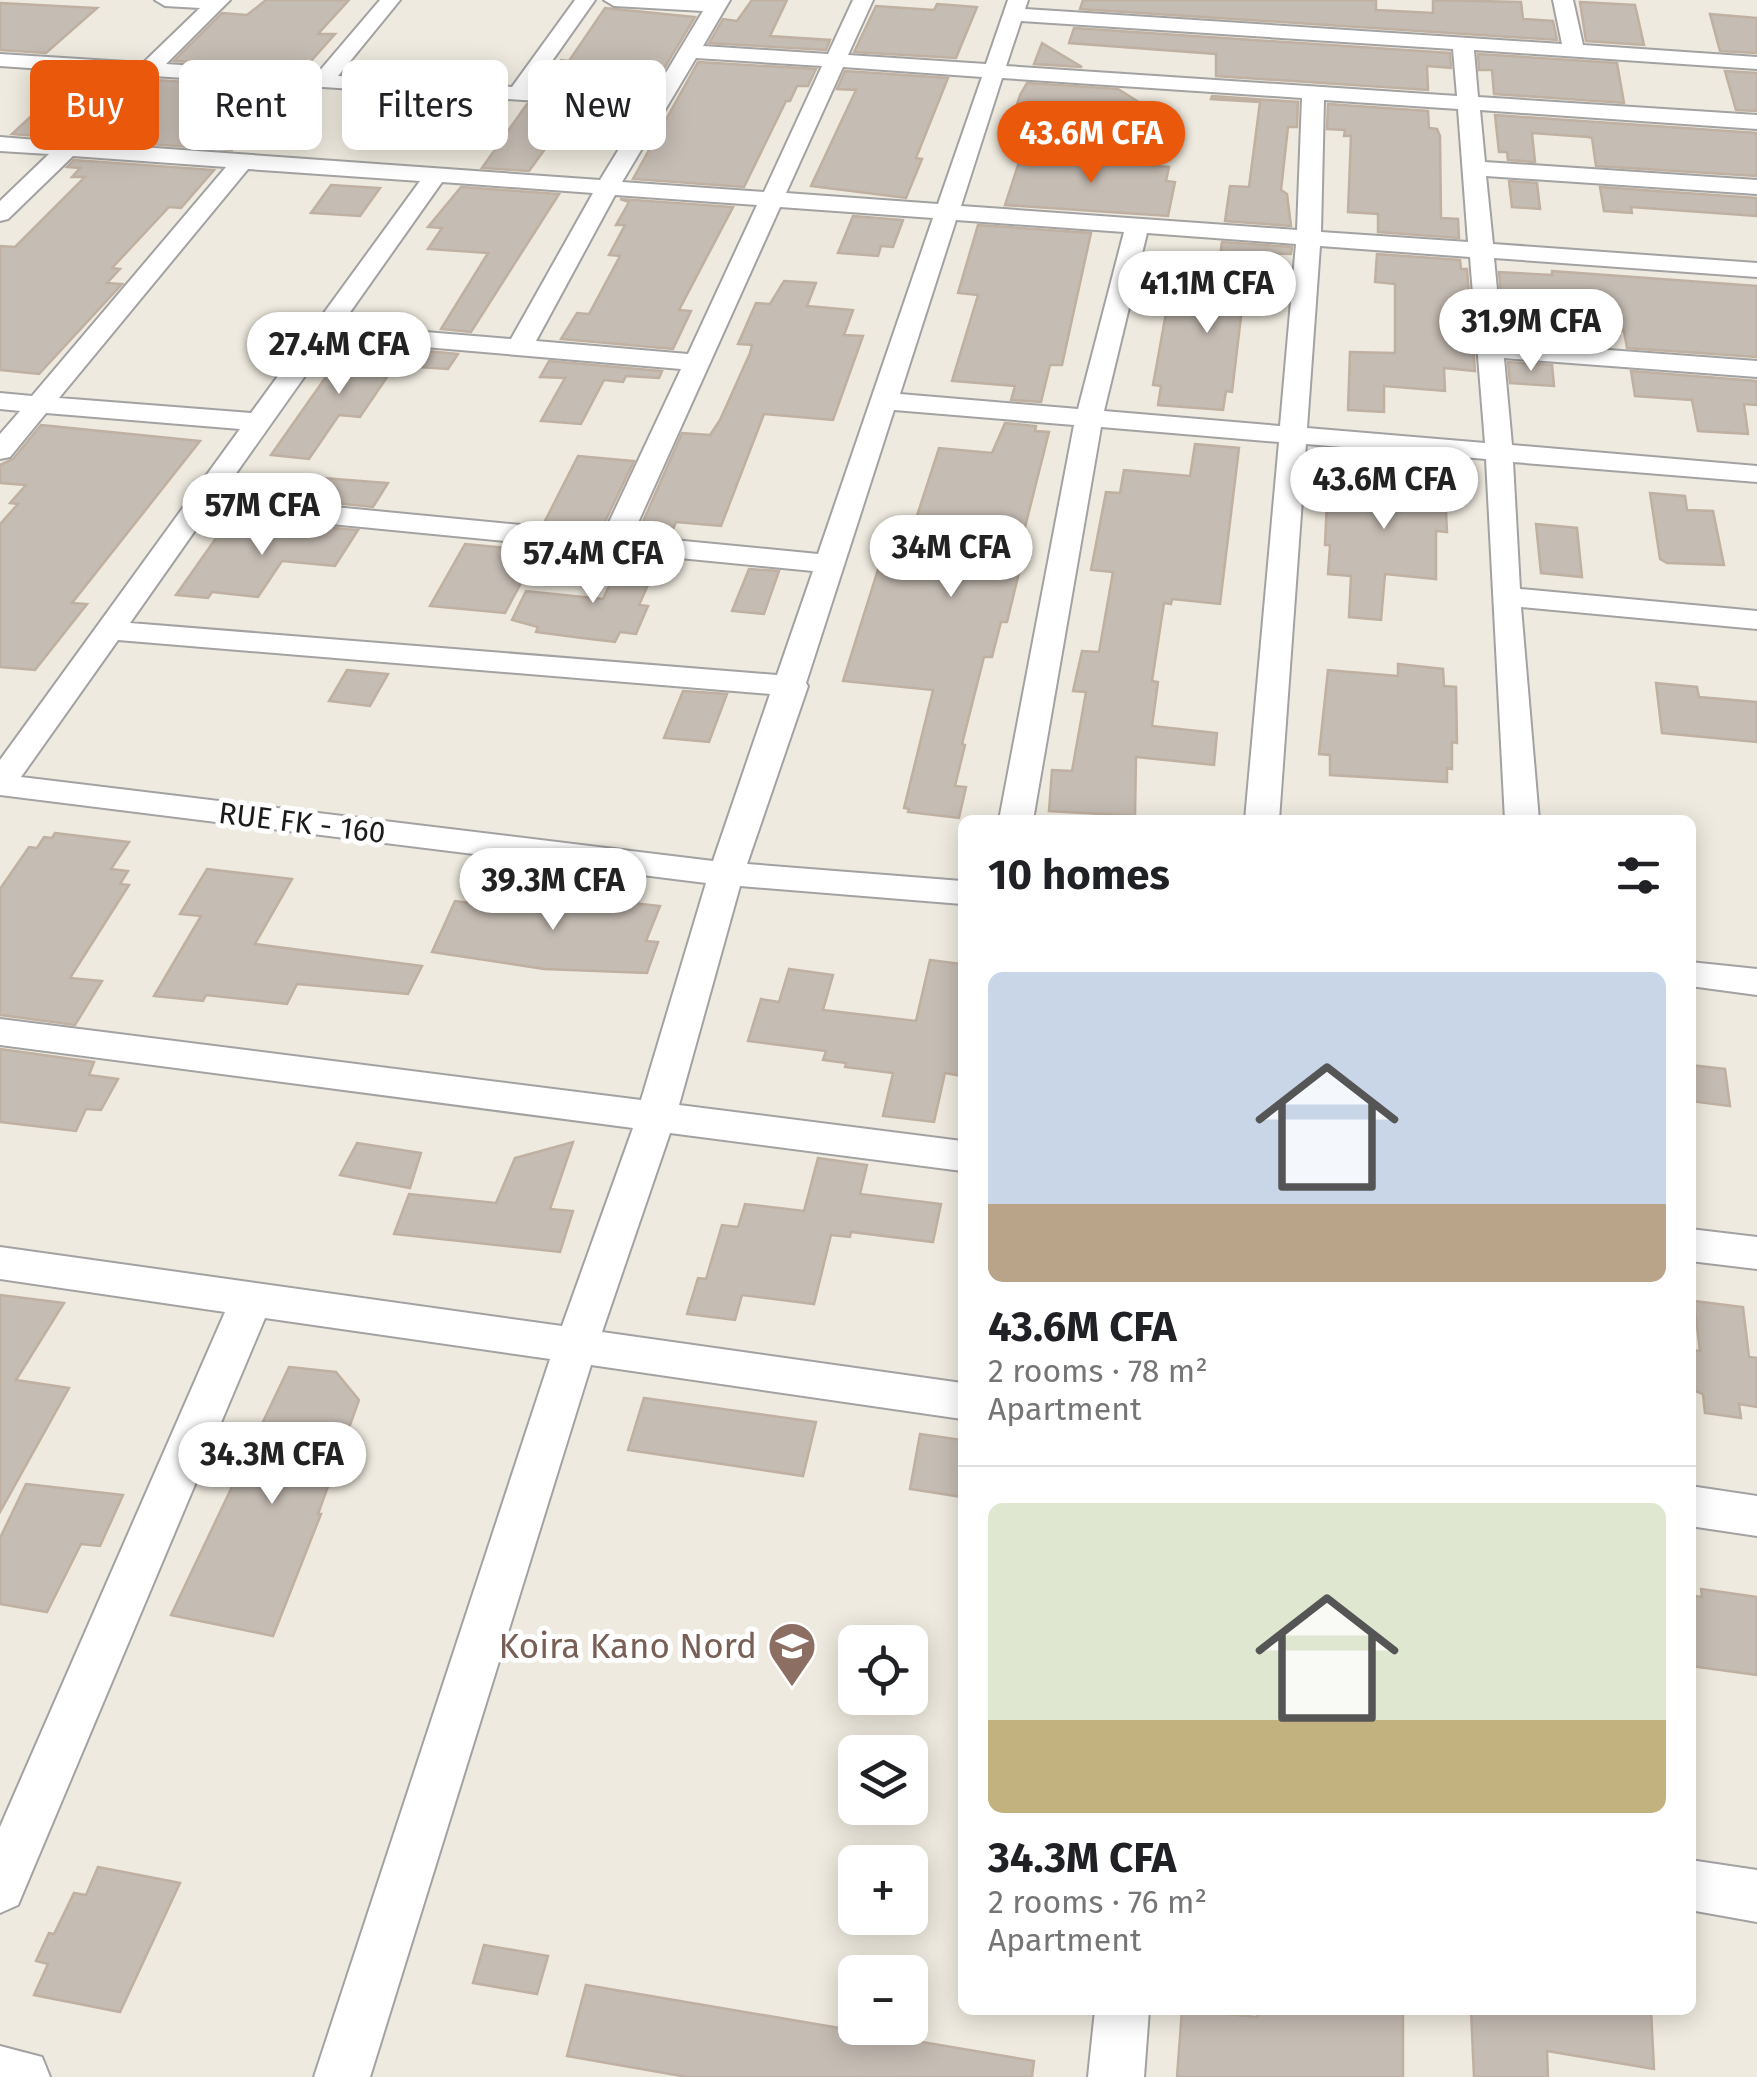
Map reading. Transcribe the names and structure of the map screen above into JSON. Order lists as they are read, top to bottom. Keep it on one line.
{"streets":{"street":["RUE FK - 160"]},"places":{"school or university":["Koira Kano Nord"]},"page":{"chip":["Buy","Rent","Filters","New"],"price":["43.6M CFA","41.1M CFA","31.9M CFA","27.4M CFA","43.6M CFA","57M CFA","34M CFA","57.4M CFA","39.3M CFA","34.3M CFA"],"heading":"10 homes","list":[{"name":"43.6M CFA","note":"2 rooms · 78 m² · Apartment"},{"name":"34.3M CFA","note":"2 rooms · 76 m² · Apartment"}],"map_buttons":["+","−"]}}
